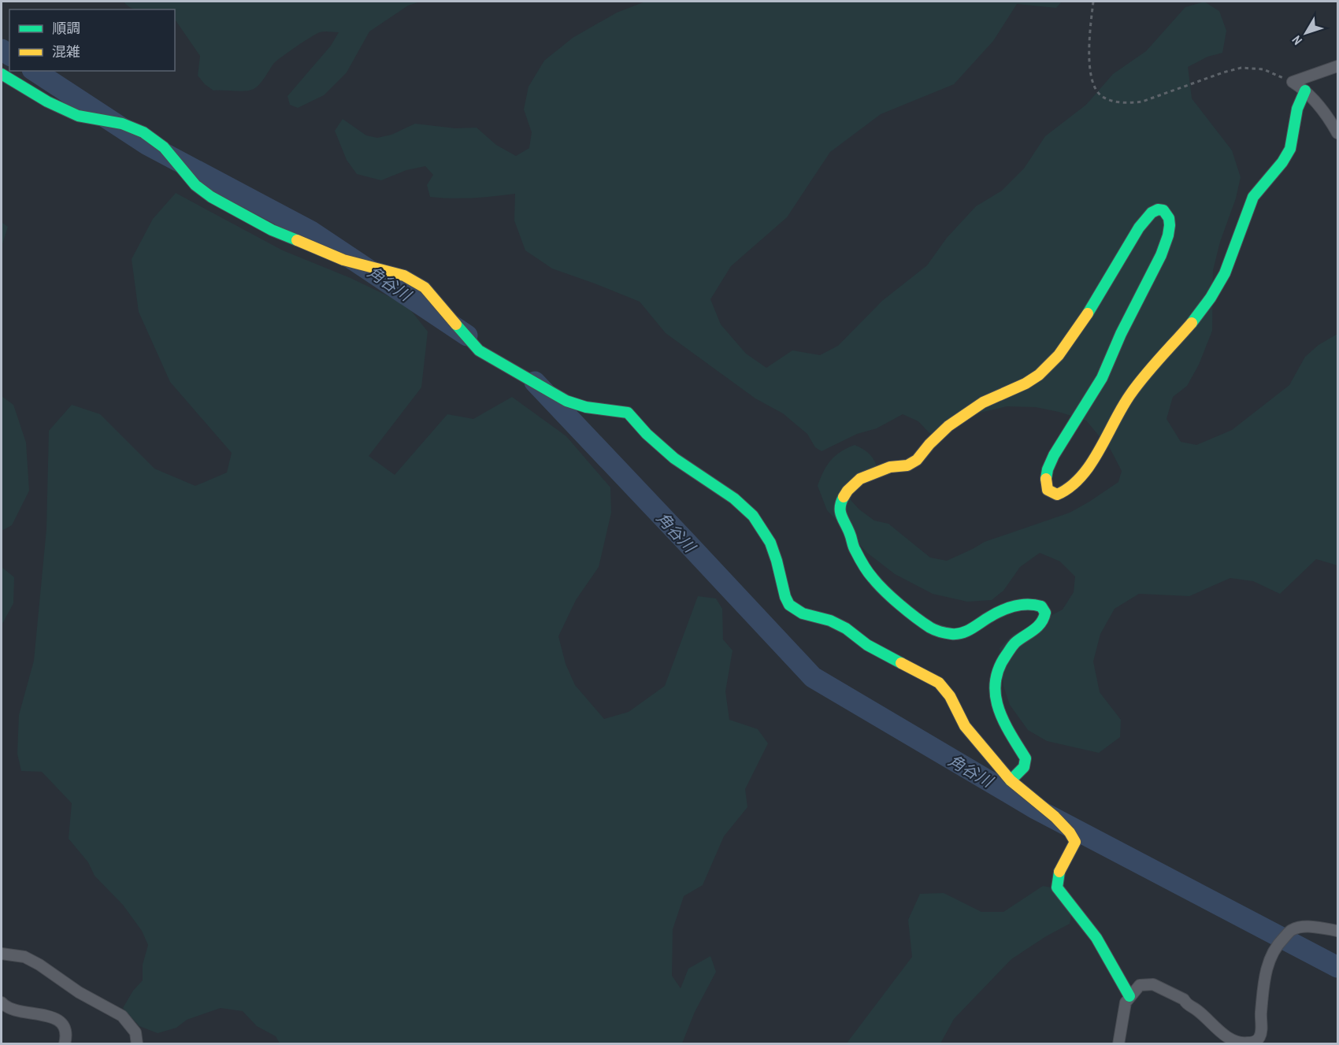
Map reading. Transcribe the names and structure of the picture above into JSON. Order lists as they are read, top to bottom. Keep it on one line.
{"water":["角谷川"],"legend":["順調","混雑"],"north":"bottom left"}
